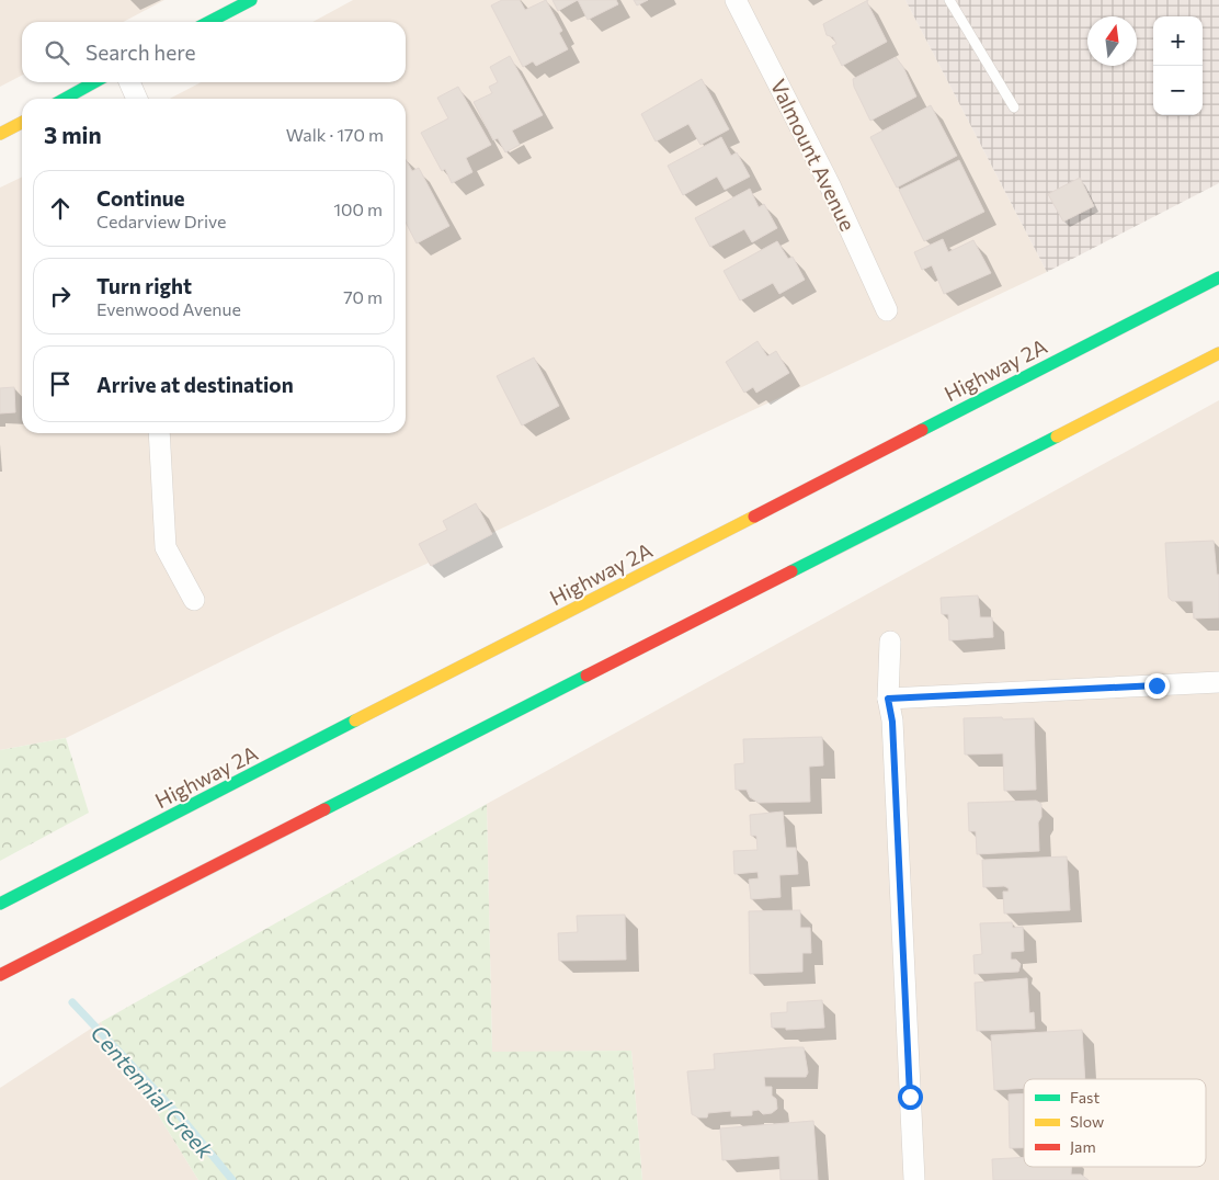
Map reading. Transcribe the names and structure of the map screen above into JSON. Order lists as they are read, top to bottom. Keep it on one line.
{"streets":{"main road":["Highway 2A"],"street":["Valmount Avenue"]},"water":["Centennial Creek"],"legend":["Fast","Slow","Jam"],"north":"top","page":{"map_buttons":["+","−"],"search":"Search here","heading":["3 min","Walk · 170 m"],"list":[["Continue","Cedarview Drive","100 m"],["Turn right","Evenwood Avenue","70 m"],"Arrive at destination"]}}
